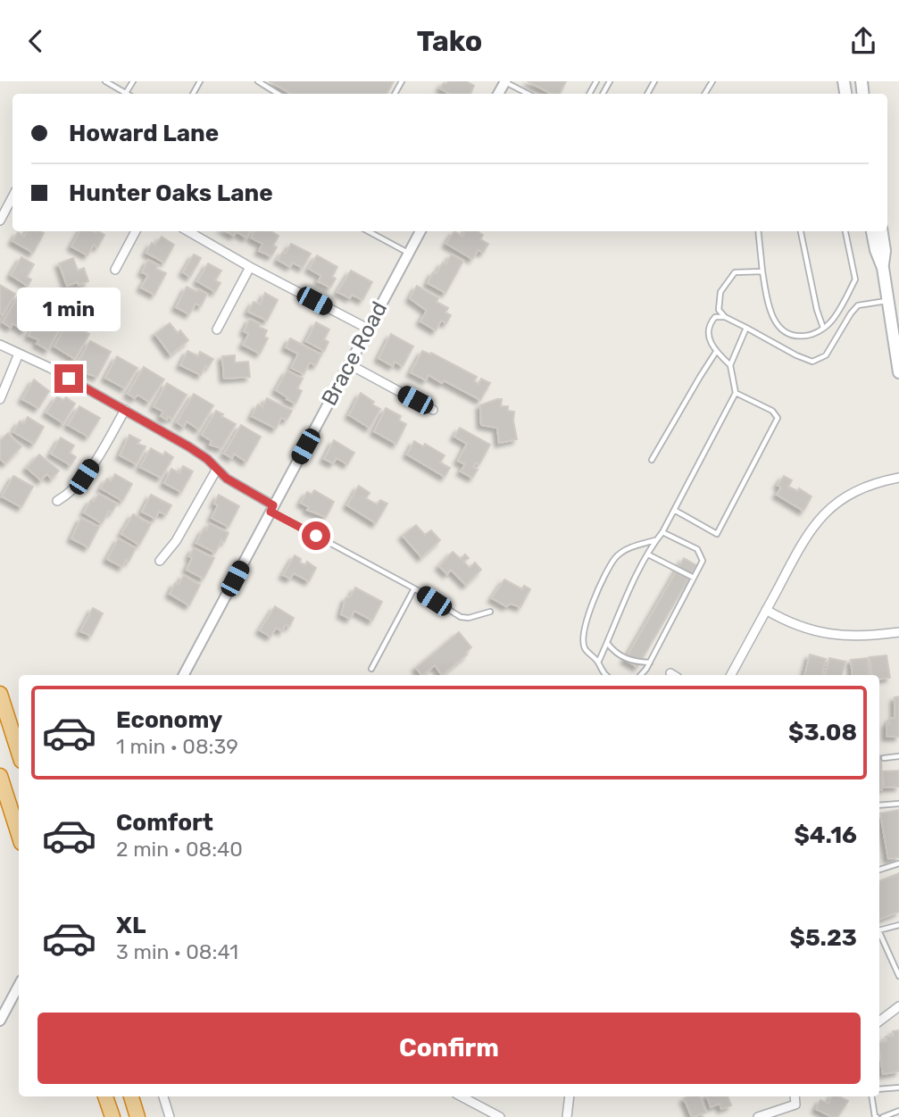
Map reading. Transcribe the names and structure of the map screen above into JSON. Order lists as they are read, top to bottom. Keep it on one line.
{"streets":{"street":["Brace Road"]},"page":{"header":"Tako","banner":["Howard Lane","Hunter Oaks Lane"],"bubble":"1 min","list":[{"name":"Economy","note":"1 min · 08:39","value":"$3.08"},{"name":"Comfort","note":"2 min · 08:40","value":"$4.16"},{"name":"XL","note":"3 min · 08:41","value":"$5.23"}],"buttons":"Confirm"}}
